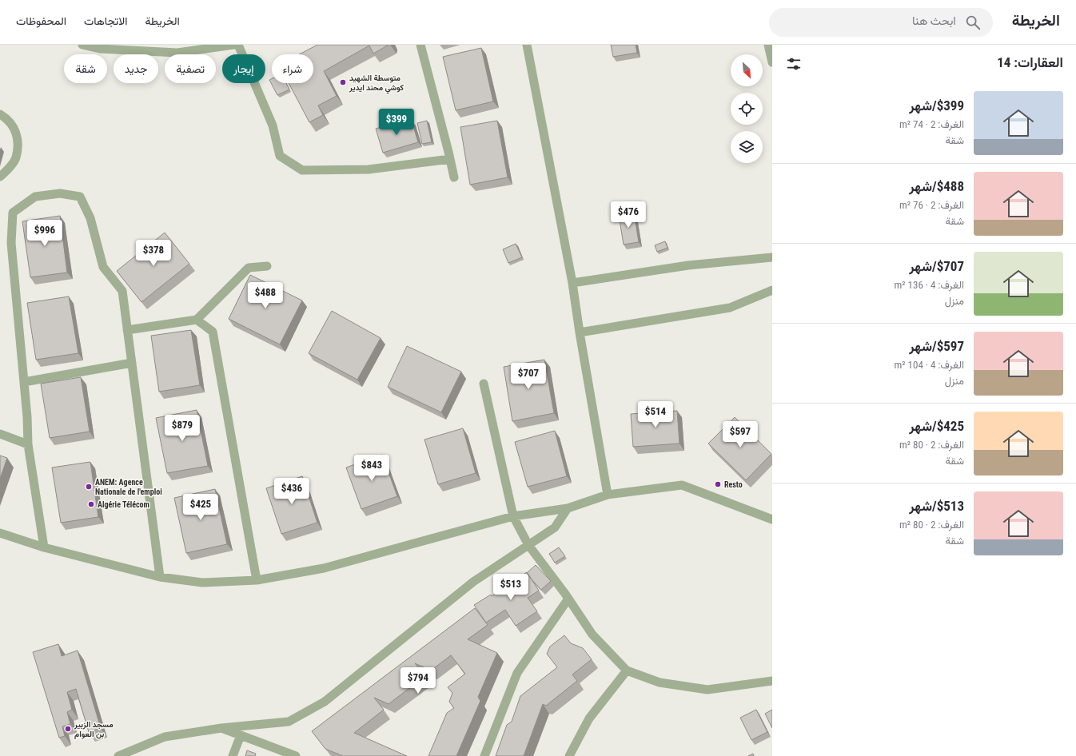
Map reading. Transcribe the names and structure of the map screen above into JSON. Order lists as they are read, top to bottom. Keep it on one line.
{"places":["متوسطة الشهيد كوشي محند ايدير","Resto","ANEM: Agence Nationale de l'emploi","Algérie Télécom","مسجد الزبير بن العوام"],"north":"bottom right","page":{"header":"الخريطة","search":"ابحث هنا","nav":["الخريطة","الاتجاهات","المحفوظات"],"heading":"العقارات: 14","chip":["شراء","إيجار","تصفية","جديد","شقة"],"list":[{"name":"$399/شهر","note":"الغرف: 2 · 74 m² · شقة"},{"name":"$488/شهر","note":"الغرف: 2 · 76 m² · شقة"},{"name":"$707/شهر","note":"الغرف: 4 · 136 m² · منزل"},{"name":"$597/شهر","note":"الغرف: 4 · 104 m² · منزل"},{"name":"$425/شهر","note":"الغرف: 2 · 80 m² · شقة"},{"name":"$513/شهر","note":"الغرف: 2 · 80 m² · شقة"}],"price":["$399","$476","$996","$378","$488","$707","$514","$879","$597","$843","$436","$425","$513","$794"]}}
